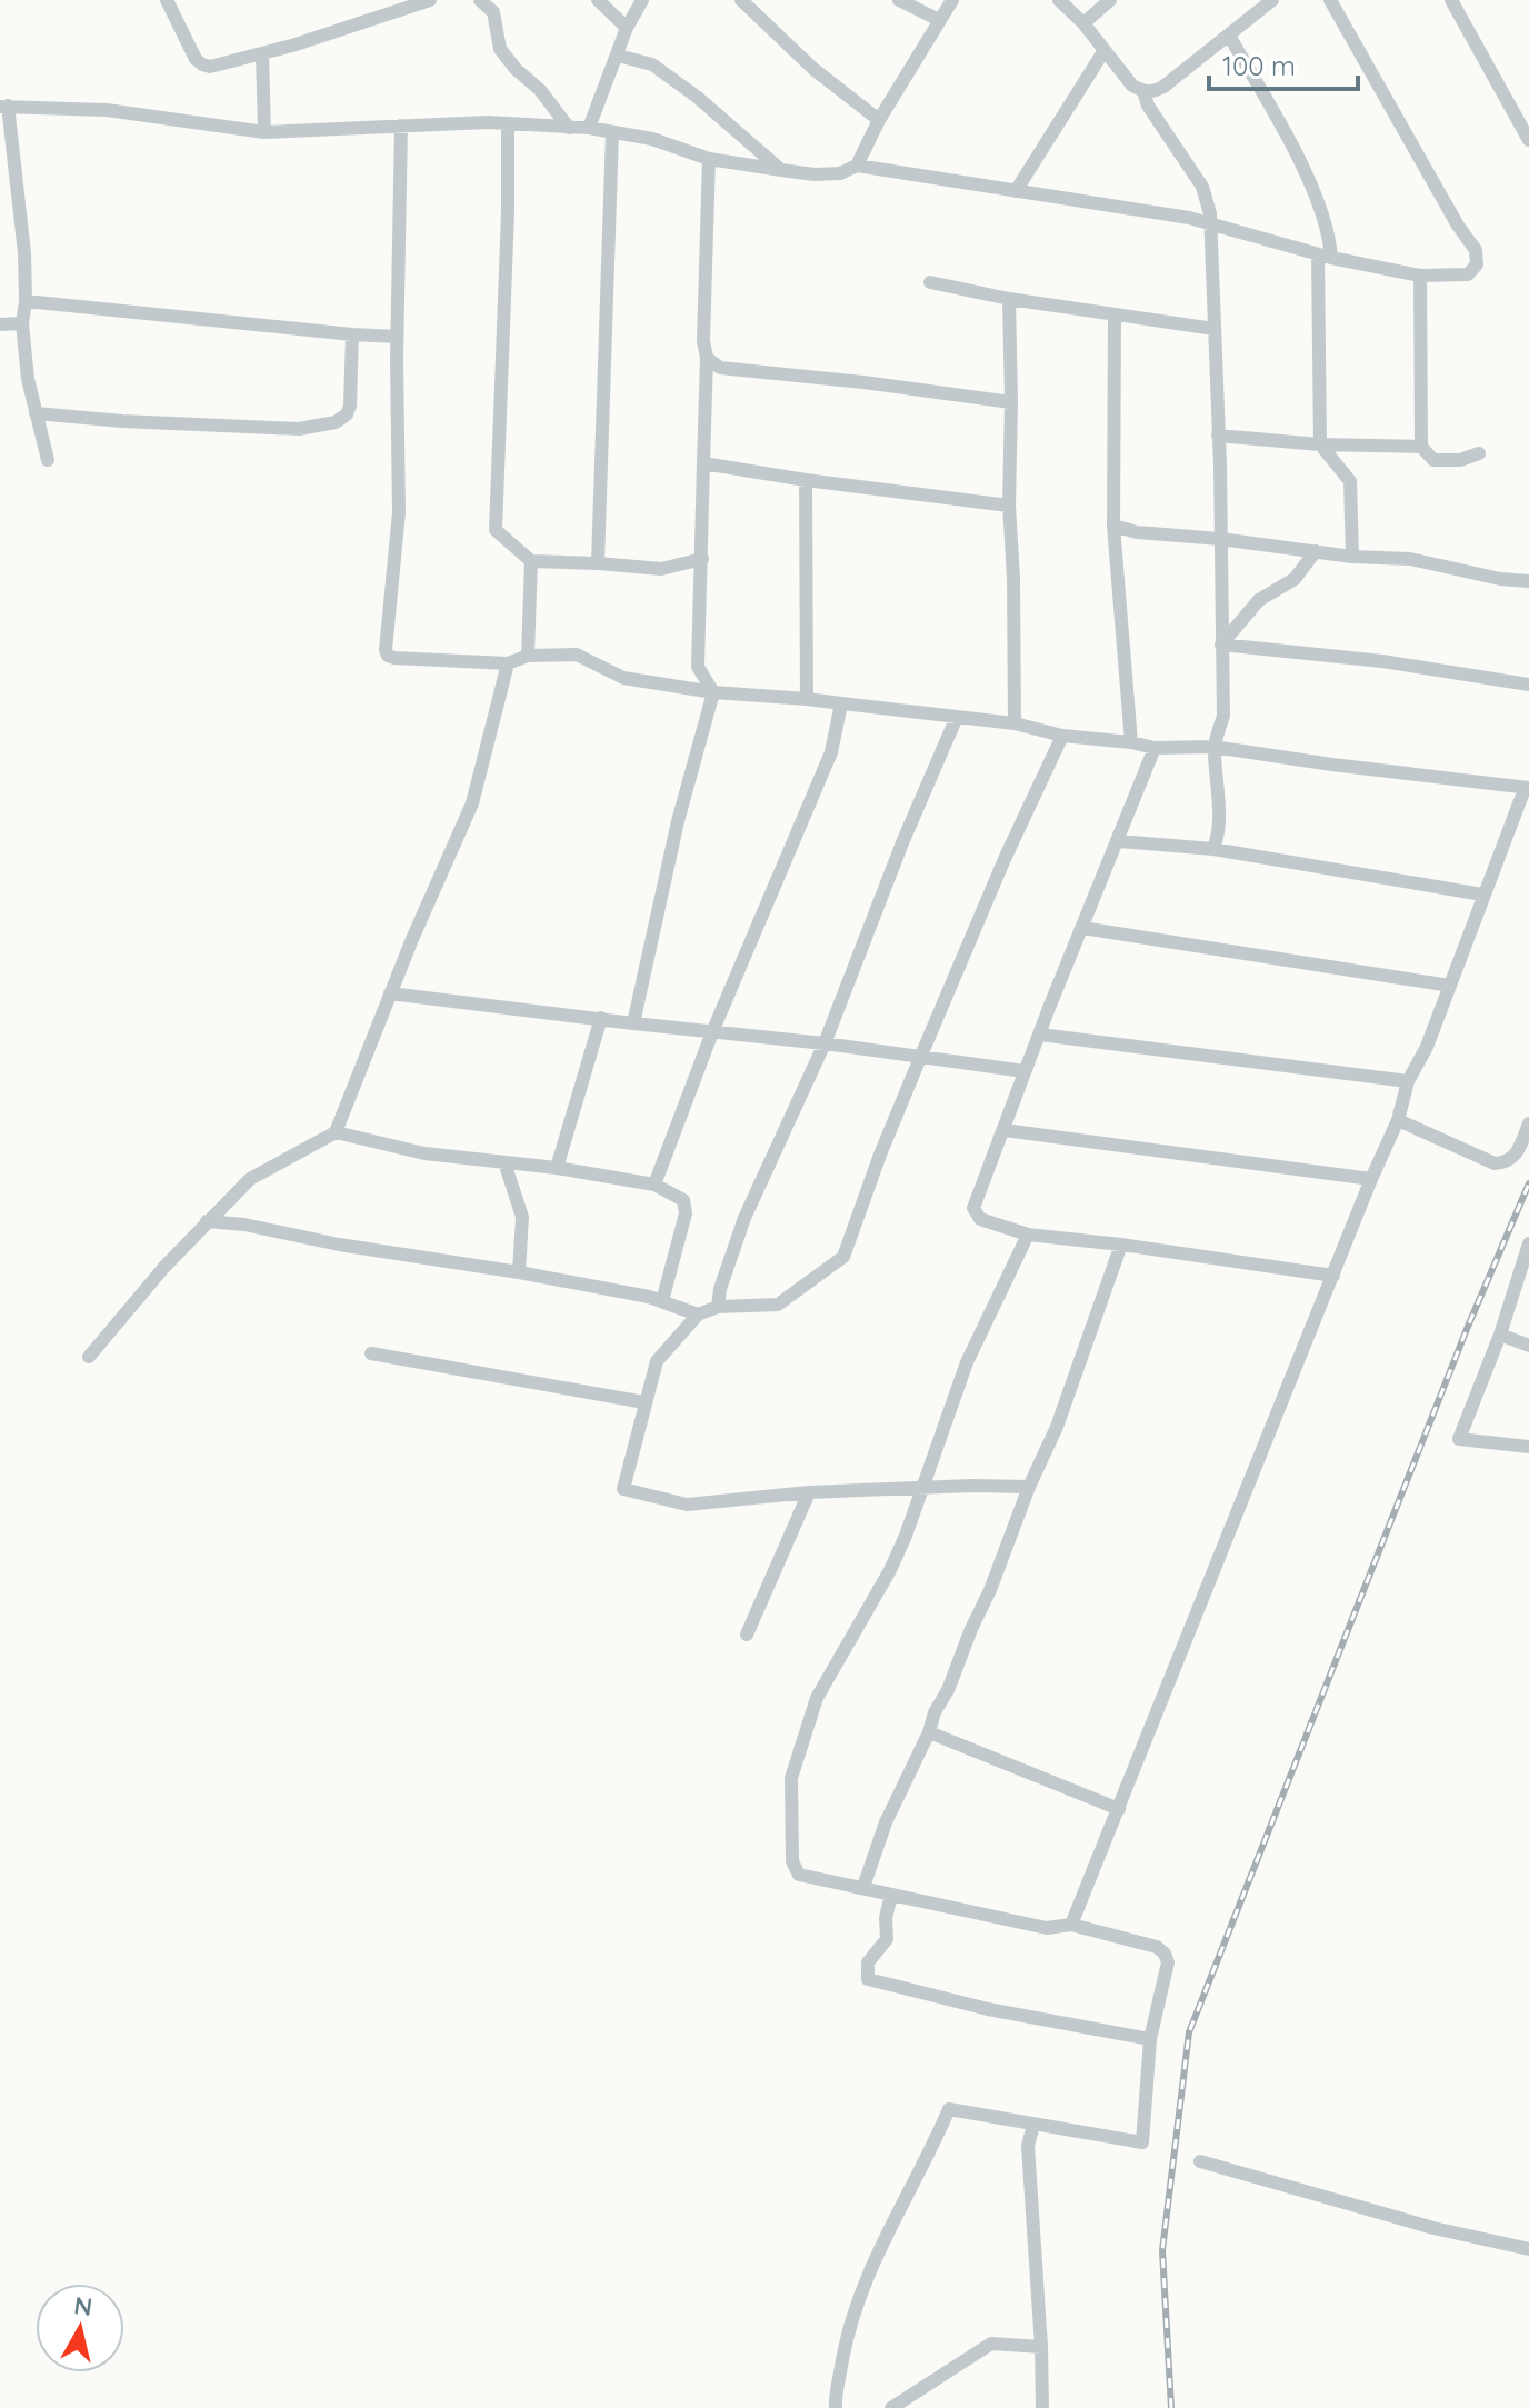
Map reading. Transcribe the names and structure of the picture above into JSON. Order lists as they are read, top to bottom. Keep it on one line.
{"scale_bar":"100 m","north":"top"}
